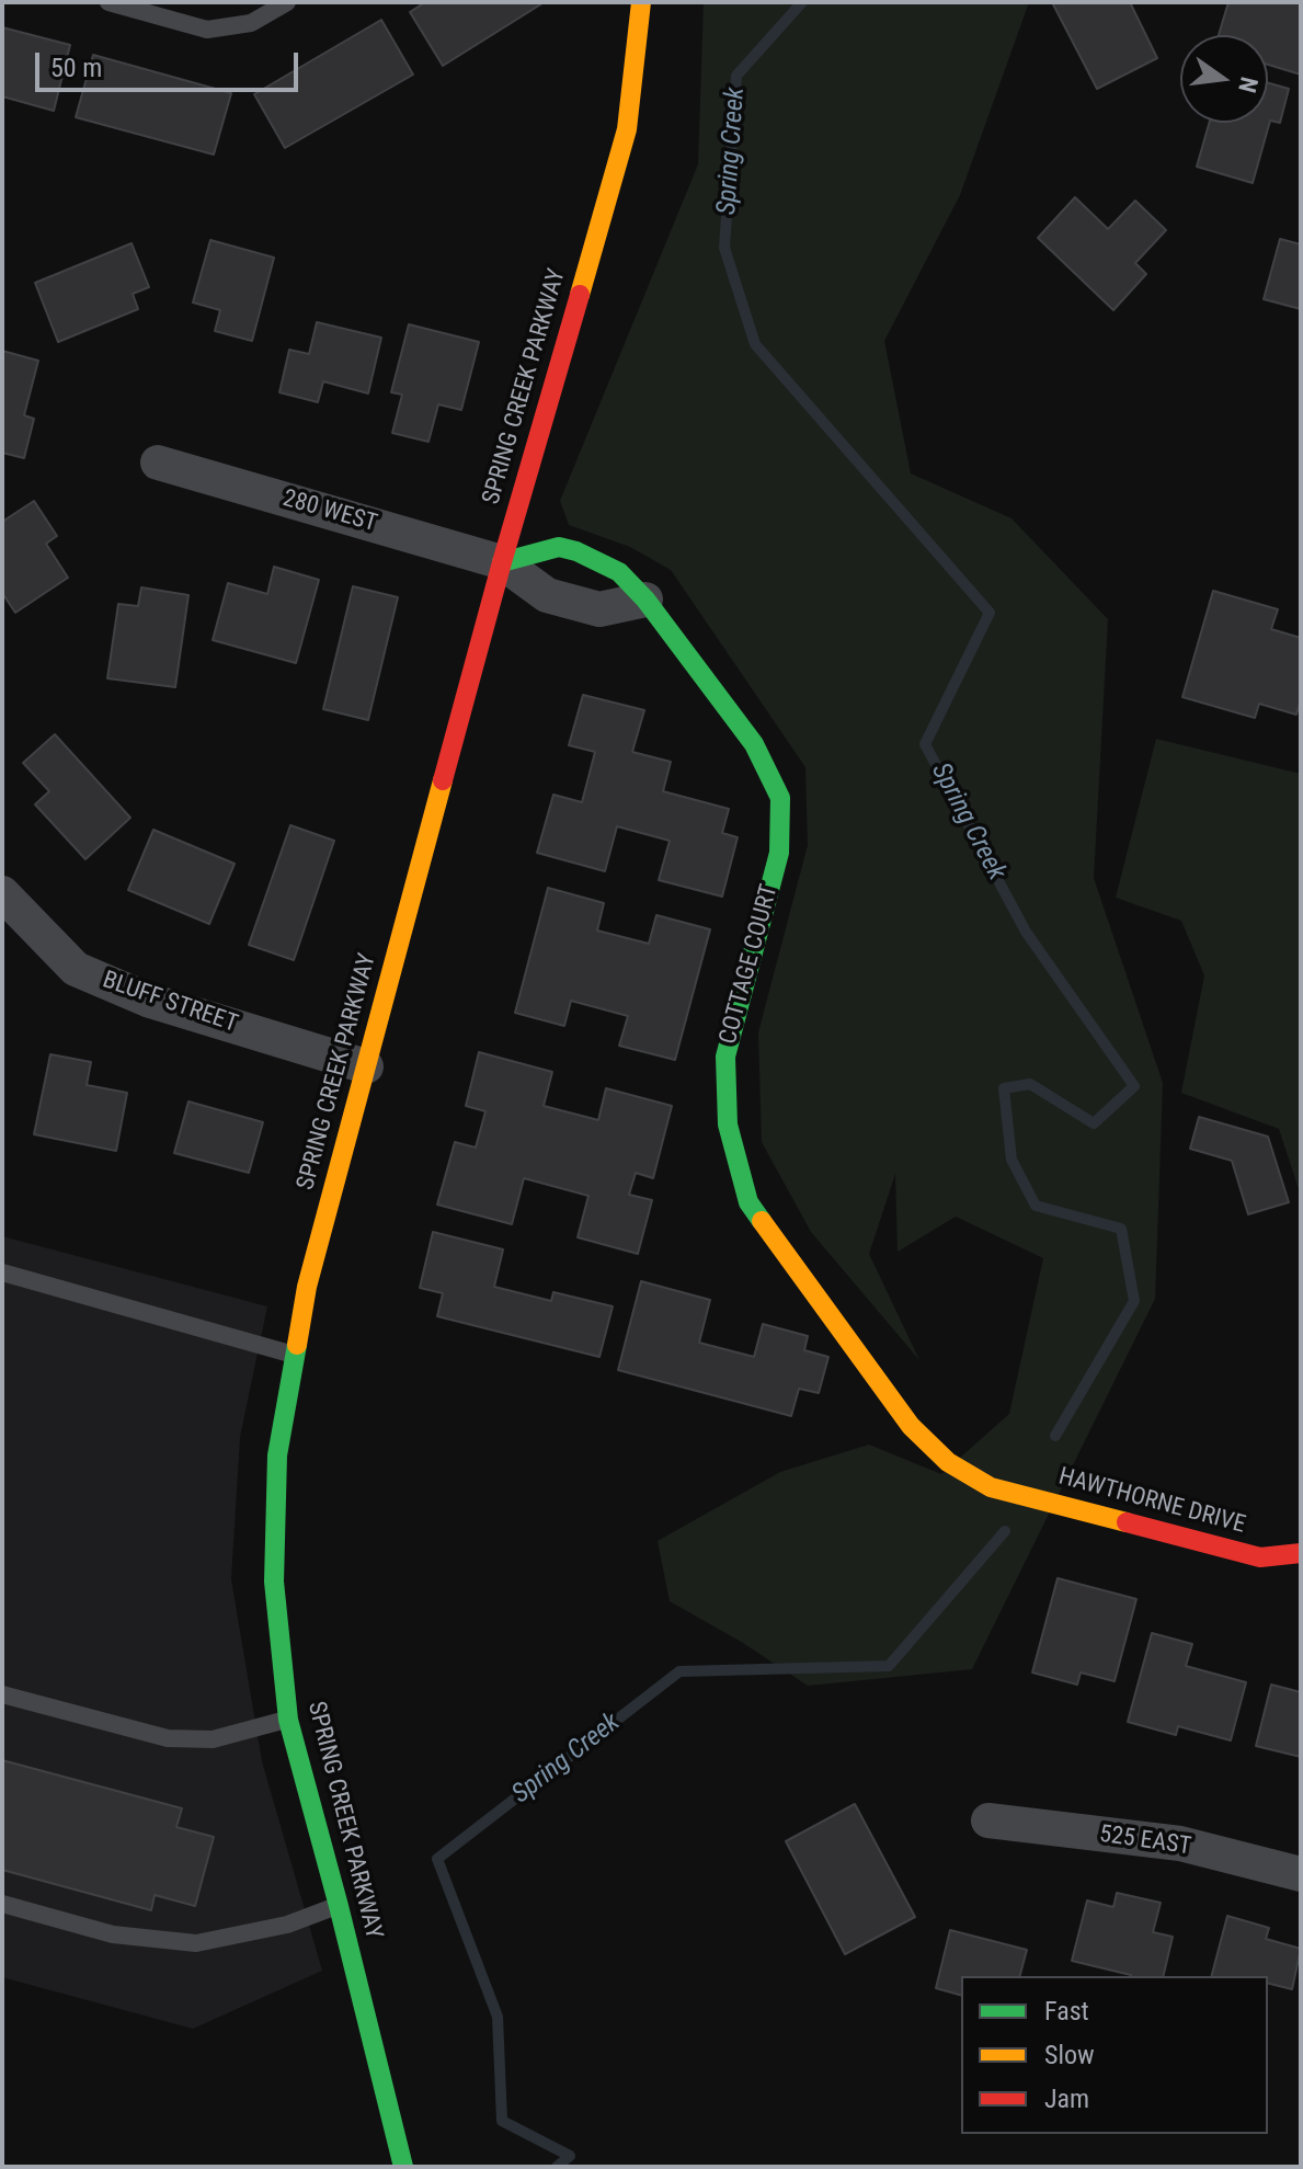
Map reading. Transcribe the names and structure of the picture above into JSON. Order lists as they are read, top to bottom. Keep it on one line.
{"streets":{"street":["SPRING CREEK PARKWAY","280 WEST","COTTAGE COURT","BLUFF STREET","HAWTHORNE DRIVE","525 EAST"]},"crossings":[["SPRING CREEK PARKWAY","280 WEST"],["SPRING CREEK PARKWAY","COTTAGE COURT"],["SPRING CREEK PARKWAY","BLUFF STREET"],["280 WEST","COTTAGE COURT"],["COTTAGE COURT","HAWTHORNE DRIVE"]],"water":["Spring Creek"],"legend":["Fast","Slow","Jam"],"scale_bar":"50 m","north":"right"}
